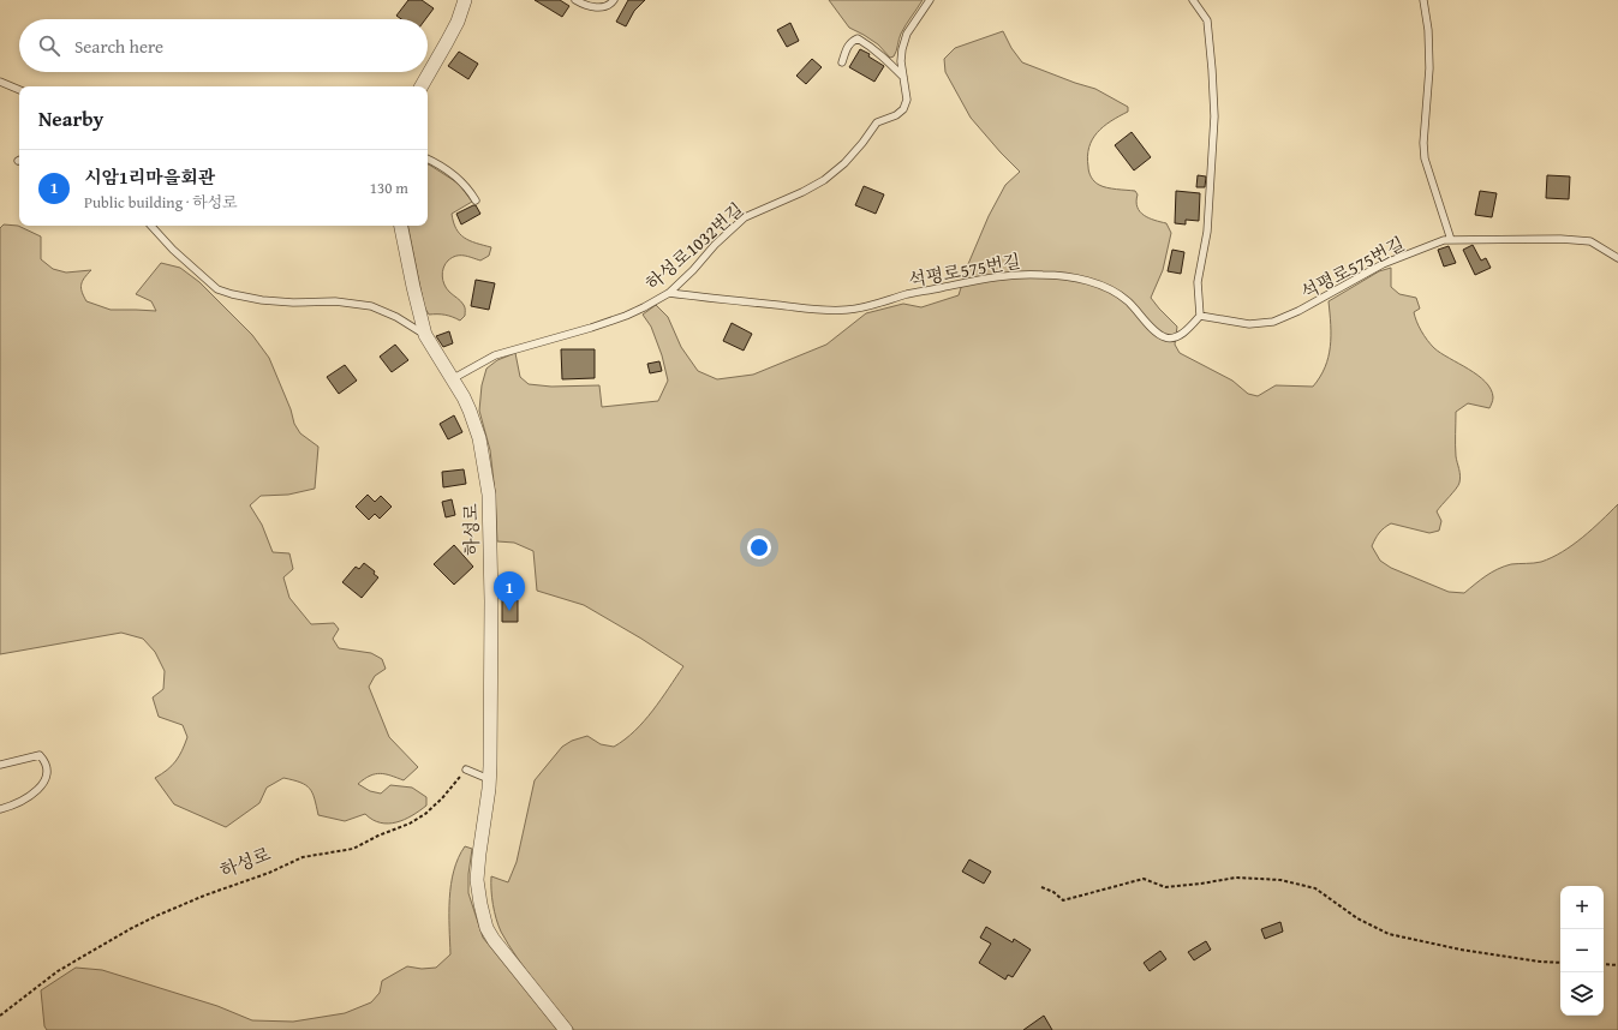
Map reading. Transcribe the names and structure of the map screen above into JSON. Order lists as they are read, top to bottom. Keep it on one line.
{"streets":{"street":["하성로"],"lane":["하성로1032번길","석평로575번길"]},"crossings":[["하성로1032번길","석평로575번길"],["하성로1032번길","하성로"]],"page":{"search":"Search here","heading":"Nearby","list":[{"mark":"1","name":"시암1리마을회관","note":"Public building · 하성로","value":"130 m"}],"pins":"1","map_buttons":["+","−"]}}
